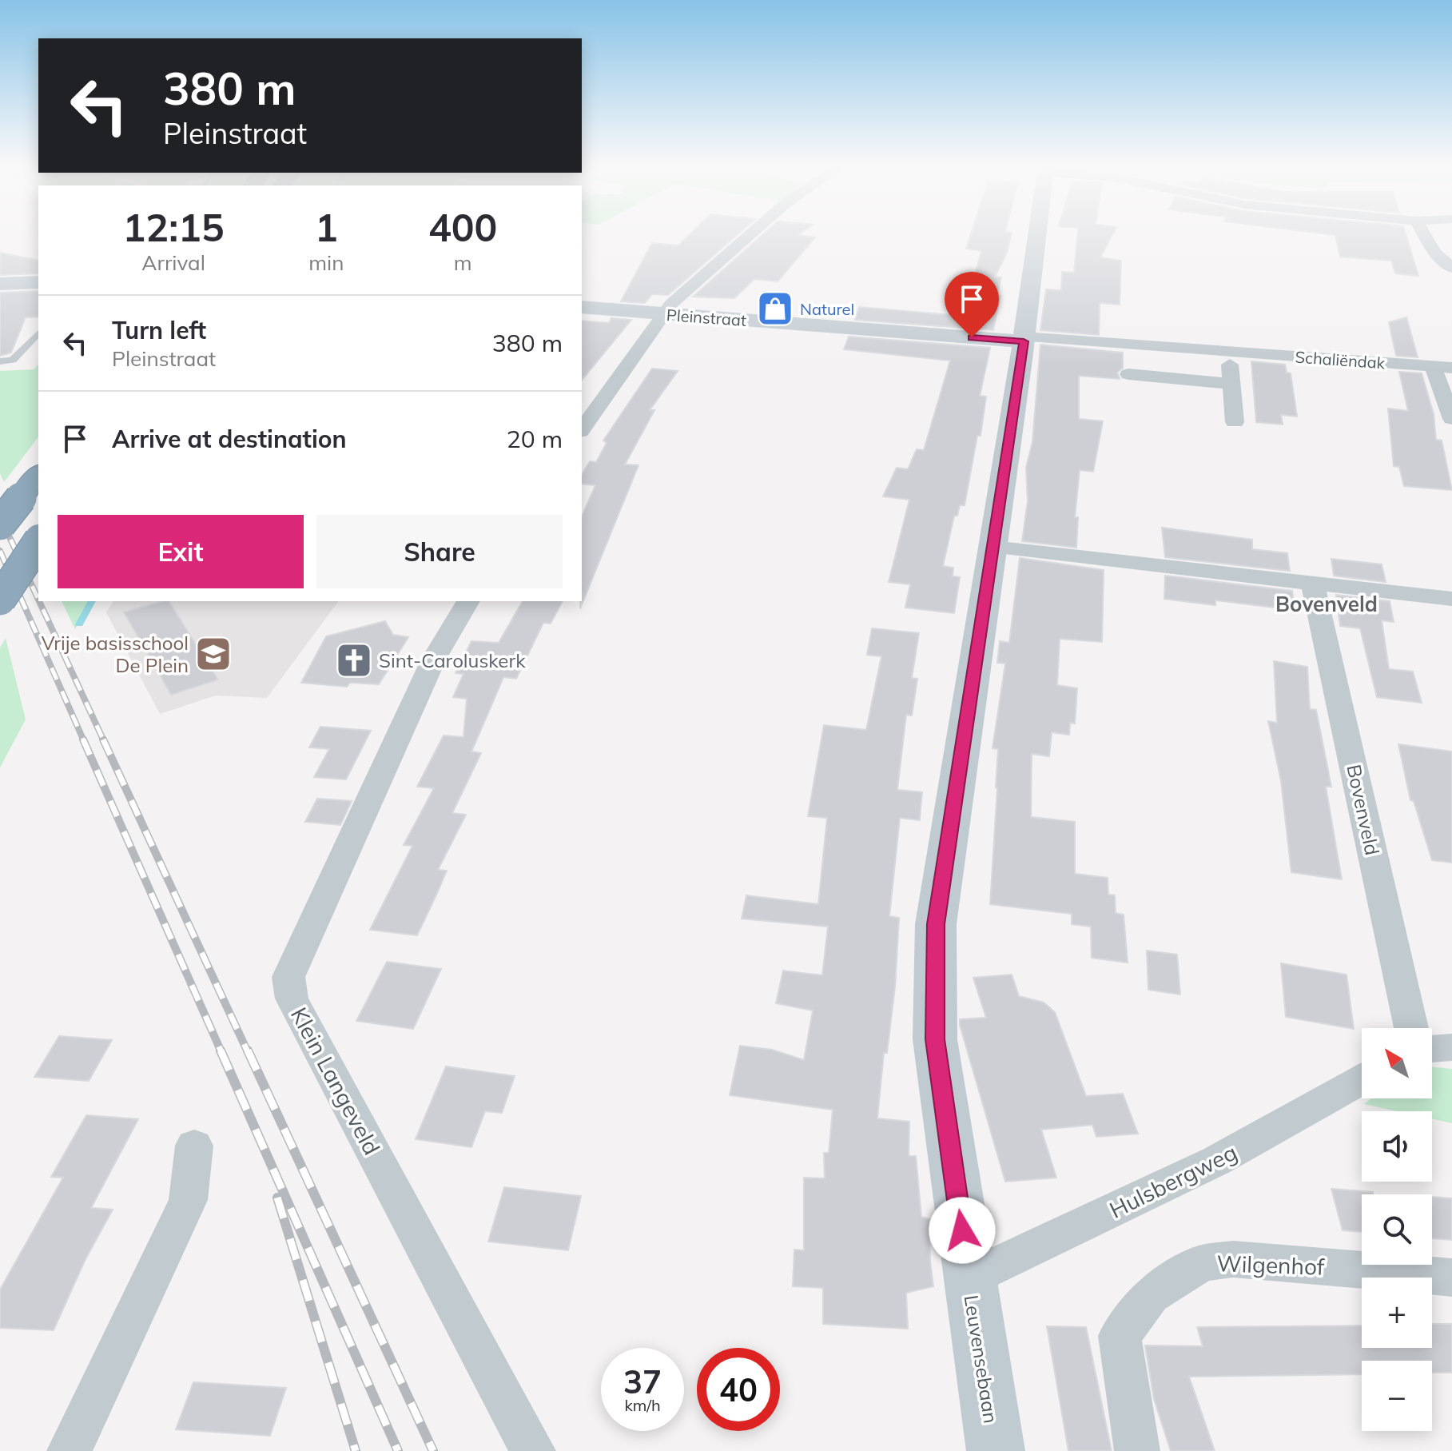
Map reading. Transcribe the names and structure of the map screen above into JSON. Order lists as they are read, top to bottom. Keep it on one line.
{"streets":{"street":["Pleinstraat","Schaliëndak","Bovenveld","Klein Langeveld","Hulsbergweg","Wilgenhof","Leuvensebaan"]},"crossings":[["Pleinstraat","Schaliëndak"],["Pleinstraat","Leuvensebaan"],["Schaliëndak","Leuvensebaan"],["Hulsbergweg","Leuvensebaan"]],"districts":["Bovenveld"],"places":{"shop":["Naturel"],"school or university":["Vrije basisschool De Plein"],"church":["Sint-Caroluskerk"]},"north":"top left","page":{"turn":["380 m","Pleinstraat"],"eta":["12:15","Arrival","1","min","400","m"],"list":[{"name":"Turn left","note":"Pleinstraat","value":"380 m"},{"name":"Arrive at destination","value":"20 m"}],"buttons":["Exit","Share"],"map_buttons":["+","−"],"speed":"37 km/h","limit":"40"}}
